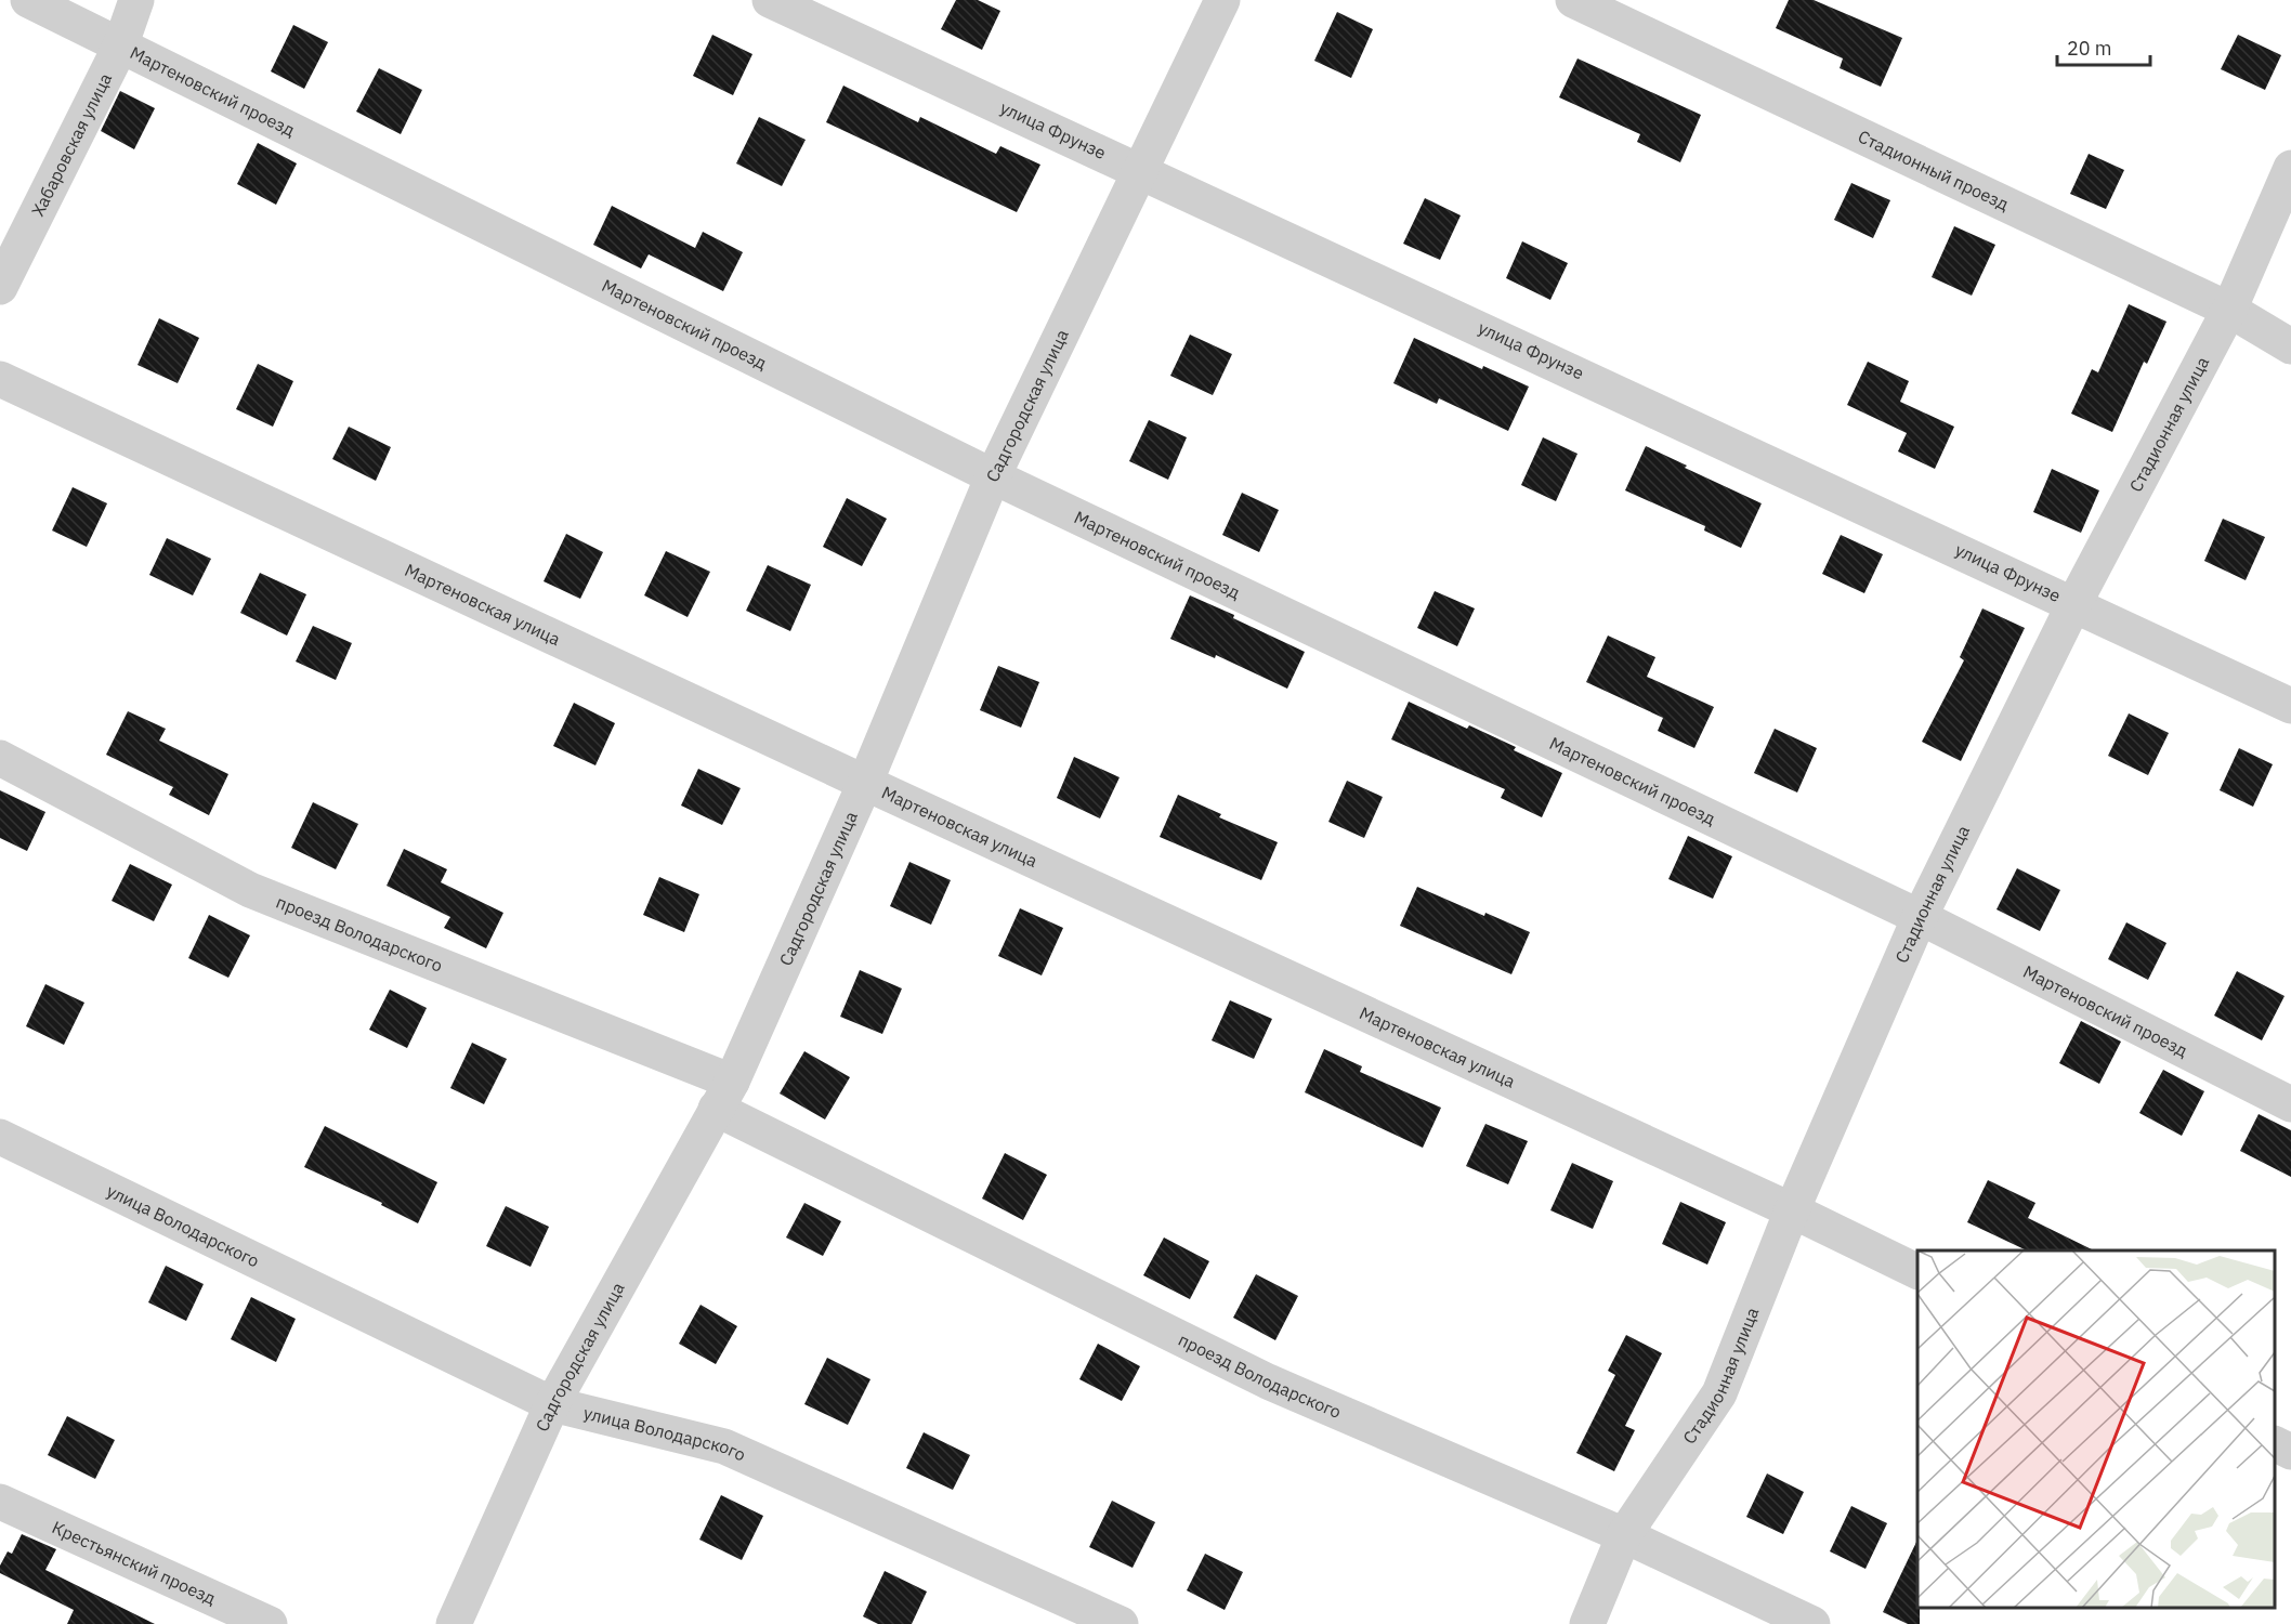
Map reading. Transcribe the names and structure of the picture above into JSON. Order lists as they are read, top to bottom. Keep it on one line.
{"streets":{"street":["Мартеновский проезд","улица Фрунзе","Хабаровская улица","Стадионный проезд","Садгородская улица","Стадионная улица","Мартеновская улица","проезд Володарского","улица Володарского","Крестьянский проезд"]},"crossings":[["Мартеновский проезд","Хабаровская улица"],["Мартеновский проезд","Садгородская улица"],["Мартеновский проезд","Стадионная улица"],["улица Фрунзе","Садгородская улица"],["улица Фрунзе","Стадионная улица"],["Стадионный проезд","Стадионная улица"],["Садгородская улица","Мартеновская улица"],["Садгородская улица","проезд Володарского"],["Садгородская улица","улица Володарского"],["Стадионная улица","Мартеновская улица"],["Стадионная улица","проезд Володарского"]],"scale_bar":"20 m"}
